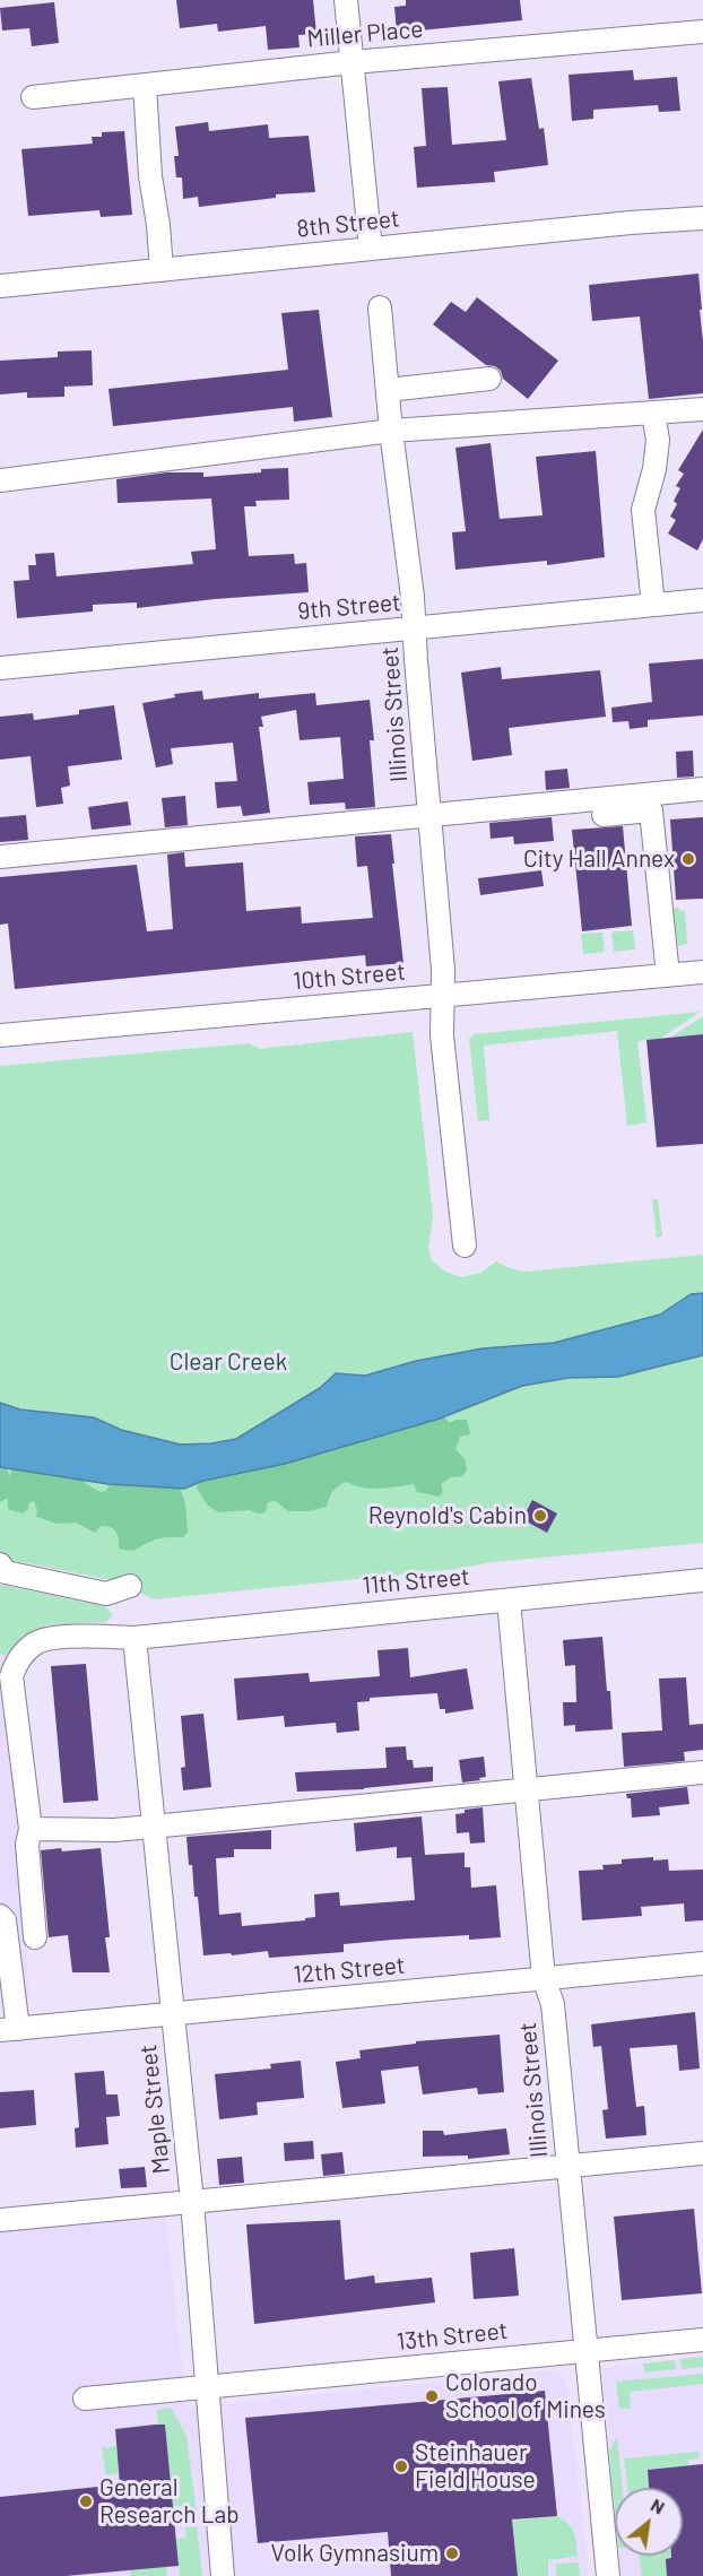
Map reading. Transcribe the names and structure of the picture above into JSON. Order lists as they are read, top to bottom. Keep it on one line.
{"streets":{"street":["Miller Place","8th Street","9th Street","Illinois Street","10th Street","11th Street","12th Street","Maple Street","13th Street"]},"crossings":[["9th Street","Illinois Street"],["Illinois Street","10th Street"],["Illinois Street","11th Street"],["Illinois Street","12th Street"],["Illinois Street","13th Street"],["11th Street","Maple Street"],["12th Street","Maple Street"],["Maple Street","13th Street"]],"parks":["Clear Creek"],"places":["City Hall Annex","Reynold's Cabin","Colorado School of Mines","Steinhauer Field House","General Research Lab","Volk Gymnasium"],"north":"top right"}
